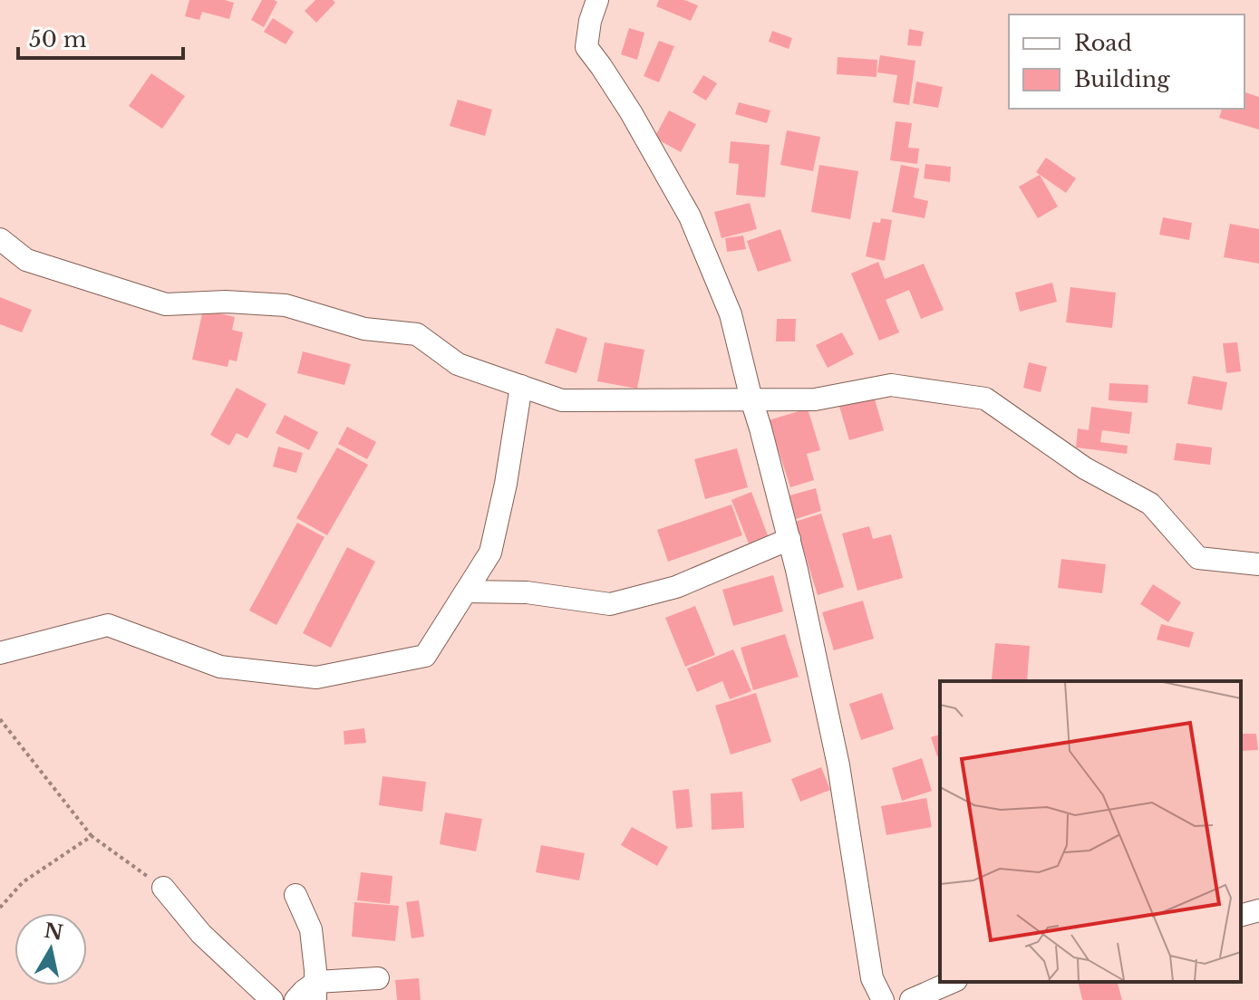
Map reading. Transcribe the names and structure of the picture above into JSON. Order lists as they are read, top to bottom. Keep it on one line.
{"legend":["Road","Building"],"scale_bar":"50 m","north":"top"}
